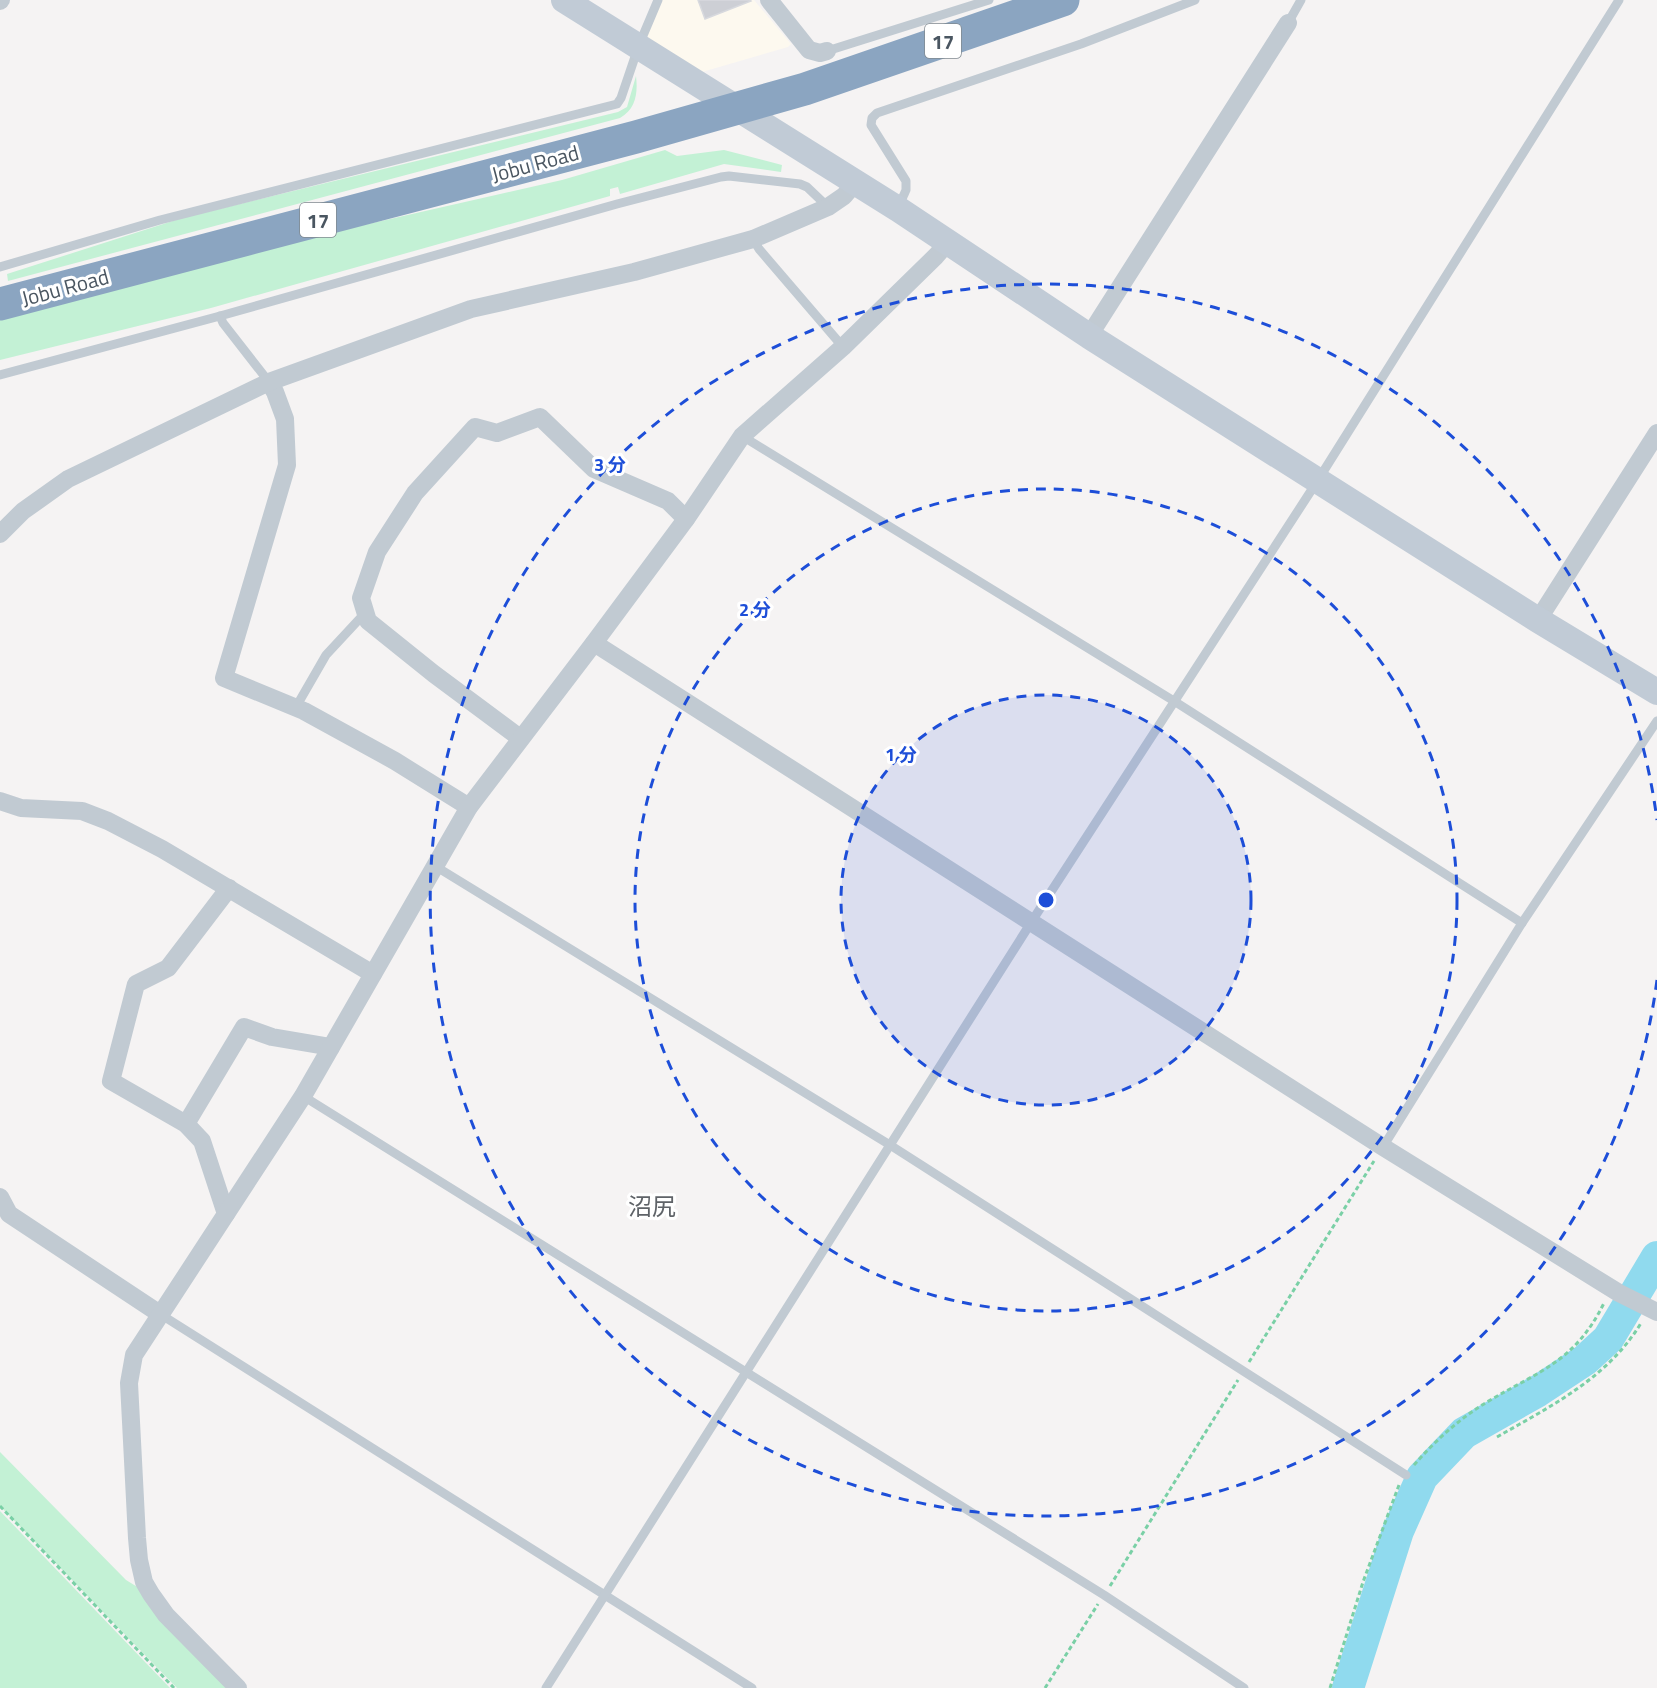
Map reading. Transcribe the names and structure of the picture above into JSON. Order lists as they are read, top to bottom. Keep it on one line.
{"streets":{"highway":["17","Jobu Road"]},"districts":["沼尻"],"rings":["3 分","2 分","1 分"]}
